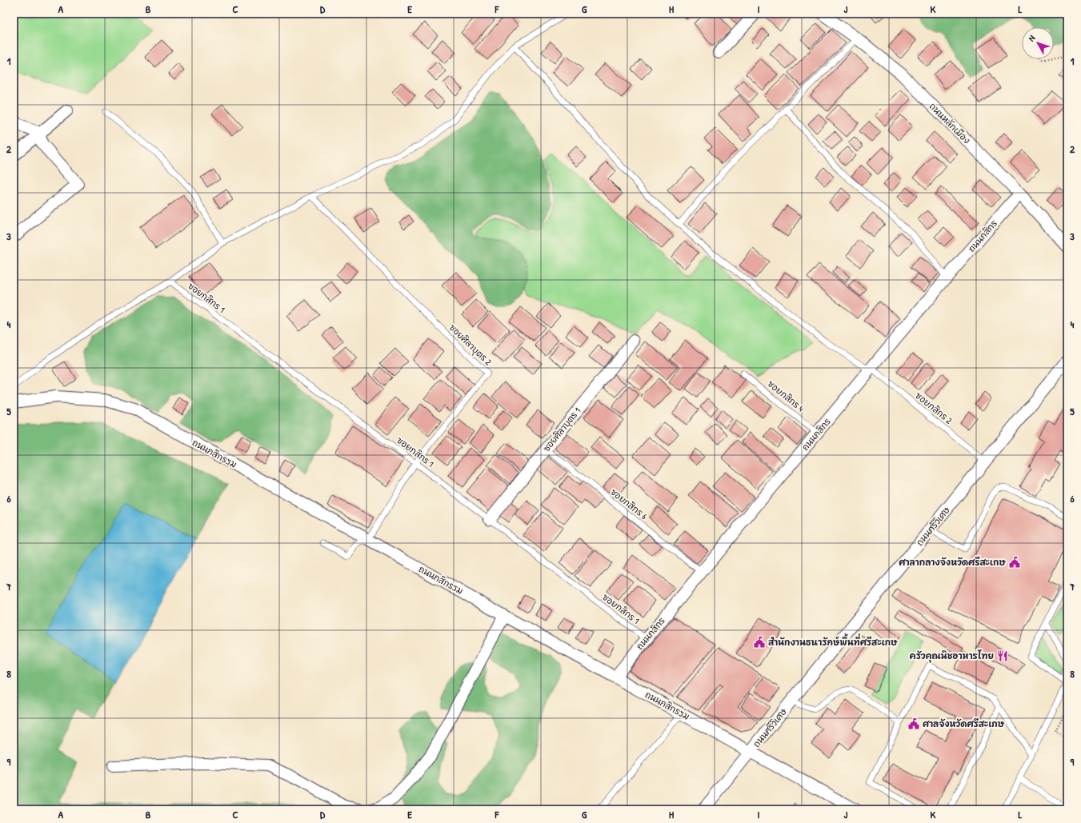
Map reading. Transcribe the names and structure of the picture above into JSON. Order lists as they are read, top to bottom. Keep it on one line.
{"streets":{"street":["ถนนหลักเมือง","ถนนกสิกร","ซอยศิลาบุตร 1","ถนนกสิกรรม","ถนนศรีวิเศษ"],"lane":["ซอยกสิกร 1","ซอยศิลาบุตร 2","ซอยกสิกร 4","ซอยกสิกร 2","ซอยกสิกร 6"]},"crossings":[["ถนนหลักเมือง","ถนนกสิกร"],["ถนนกสิกร","ซอยกสิกร 1"],["ถนนกสิกร","ซอยกสิกร 4"],["ถนนกสิกร","ซอยกสิกร 2"],["ถนนกสิกร","ถนนกสิกรรม"],["ถนนกสิกร","ซอยกสิกร 6"],["ซอยกสิกร 1","ซอยศิลาบุตร 2"],["ซอยกสิกร 1","ซอยศิลาบุตร 1"],["ซอยศิลาบุตร 2","ถนนกสิกรรม"],["ซอยกสิกร 2","ถนนศรีวิเศษ"],["ซอยศิลาบุตร 1","ซอยกสิกร 6"],["ถนนกสิกรรม","ถนนศรีวิเศษ"]],"places":{"public building":["ศาลากลางจังหวัดศรีสะเกษ","สำนักงานธนารักษ์พื้นที่ศรีสะเกษ","ศาลจังหวัดศรีสะเกษ"],"restaurant":["ครัวคุณนิชอาหารไทย"]},"north":"top left","grid":{"columns":["A","B","C","D","E","F","G","H","I","J","K","L"],"rows":["1","2","3","4","5","6","7","8","9"]}}
